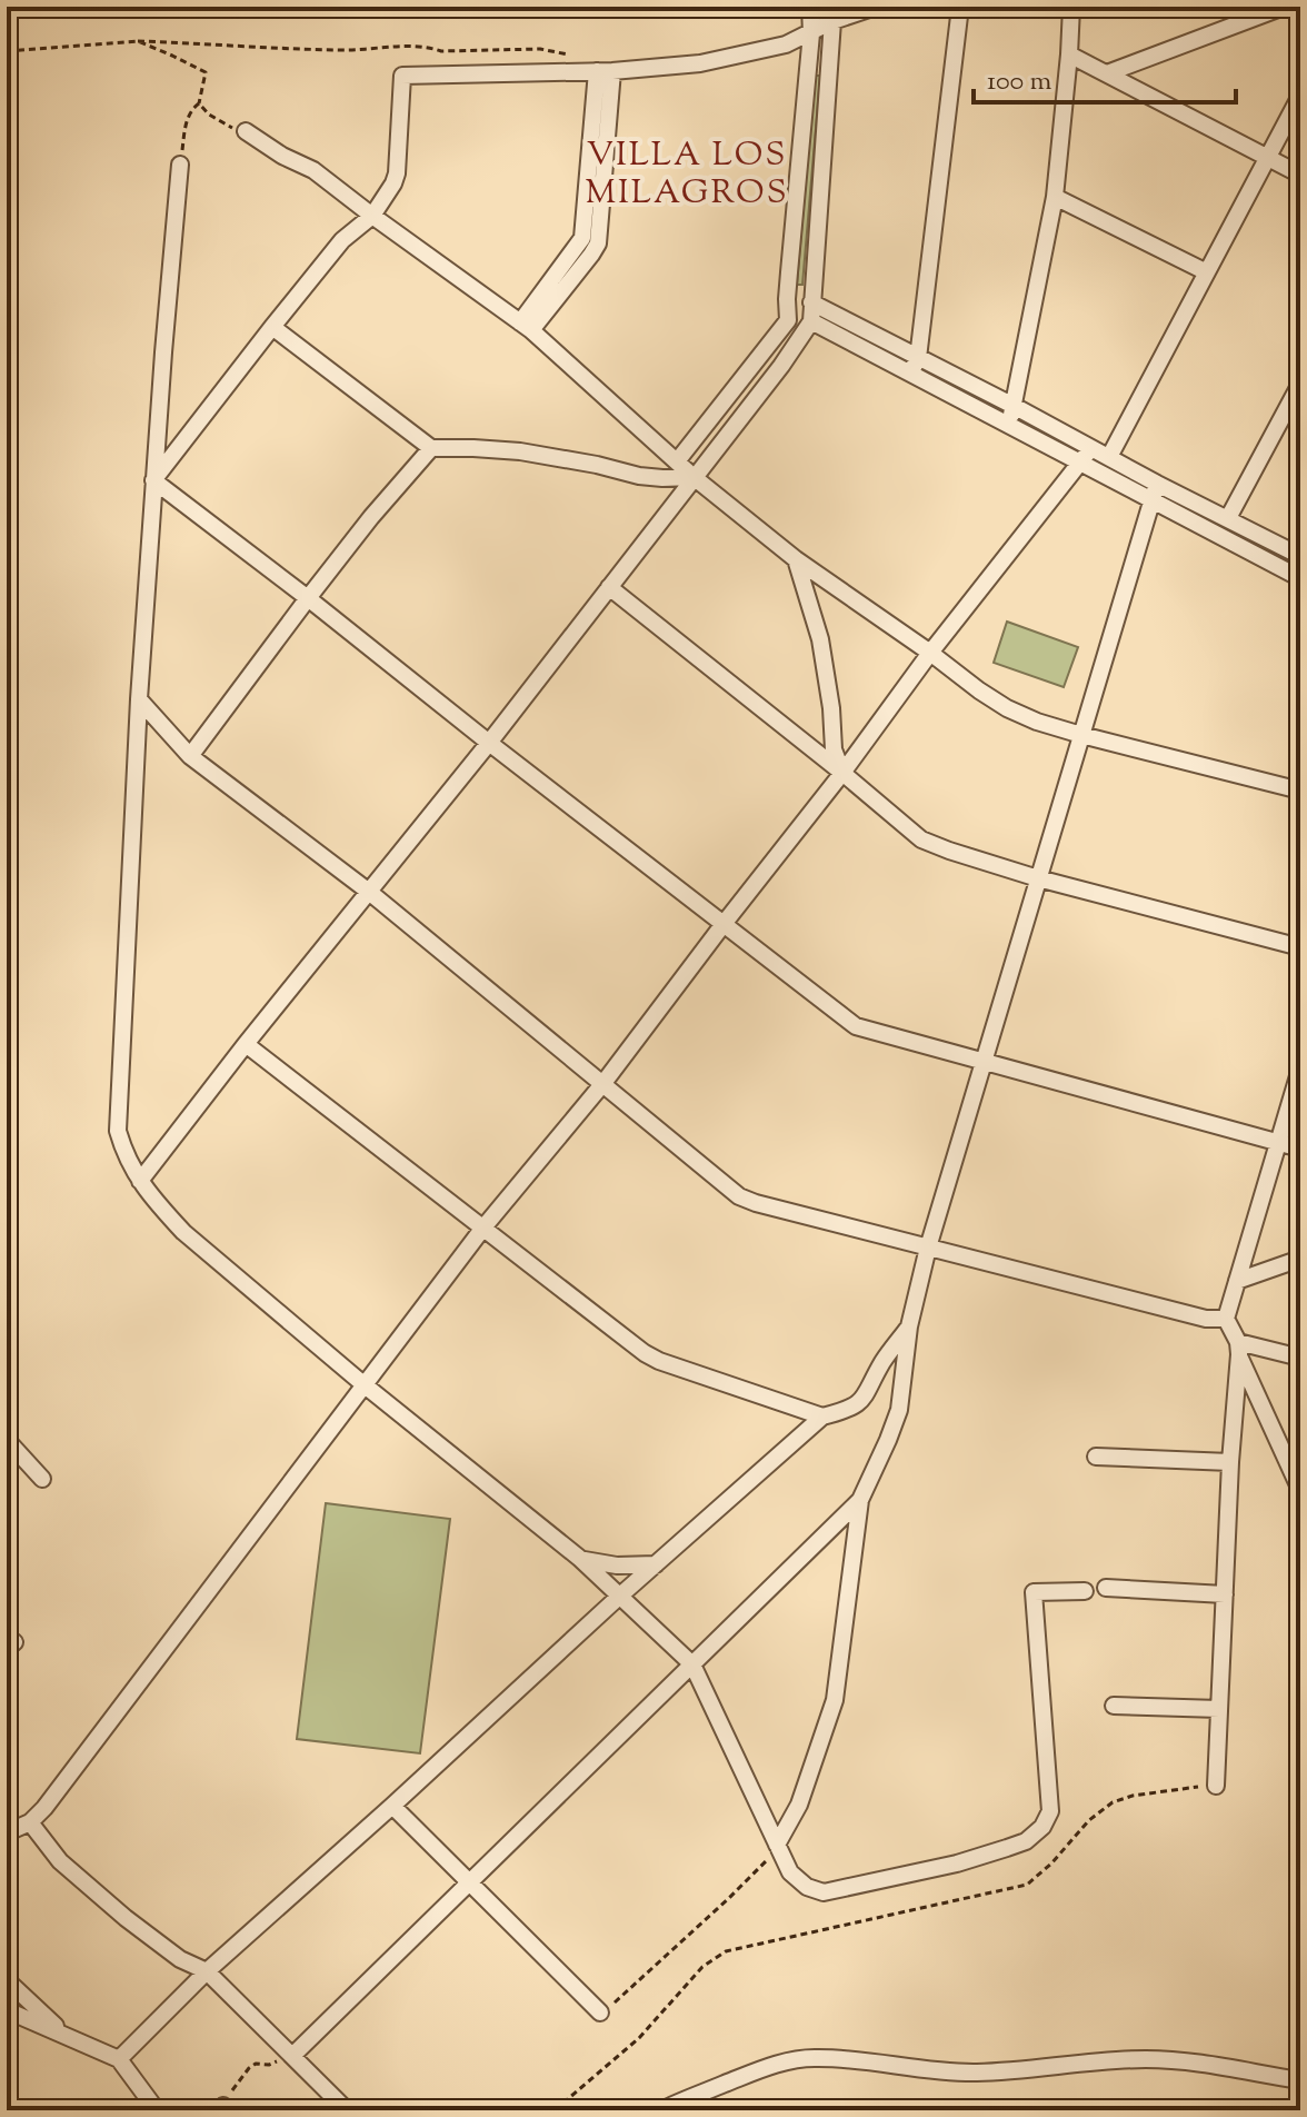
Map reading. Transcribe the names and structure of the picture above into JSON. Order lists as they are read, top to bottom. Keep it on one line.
{"districts":["VILLA LOS MILAGROS"],"scale_bar":"100 m"}
